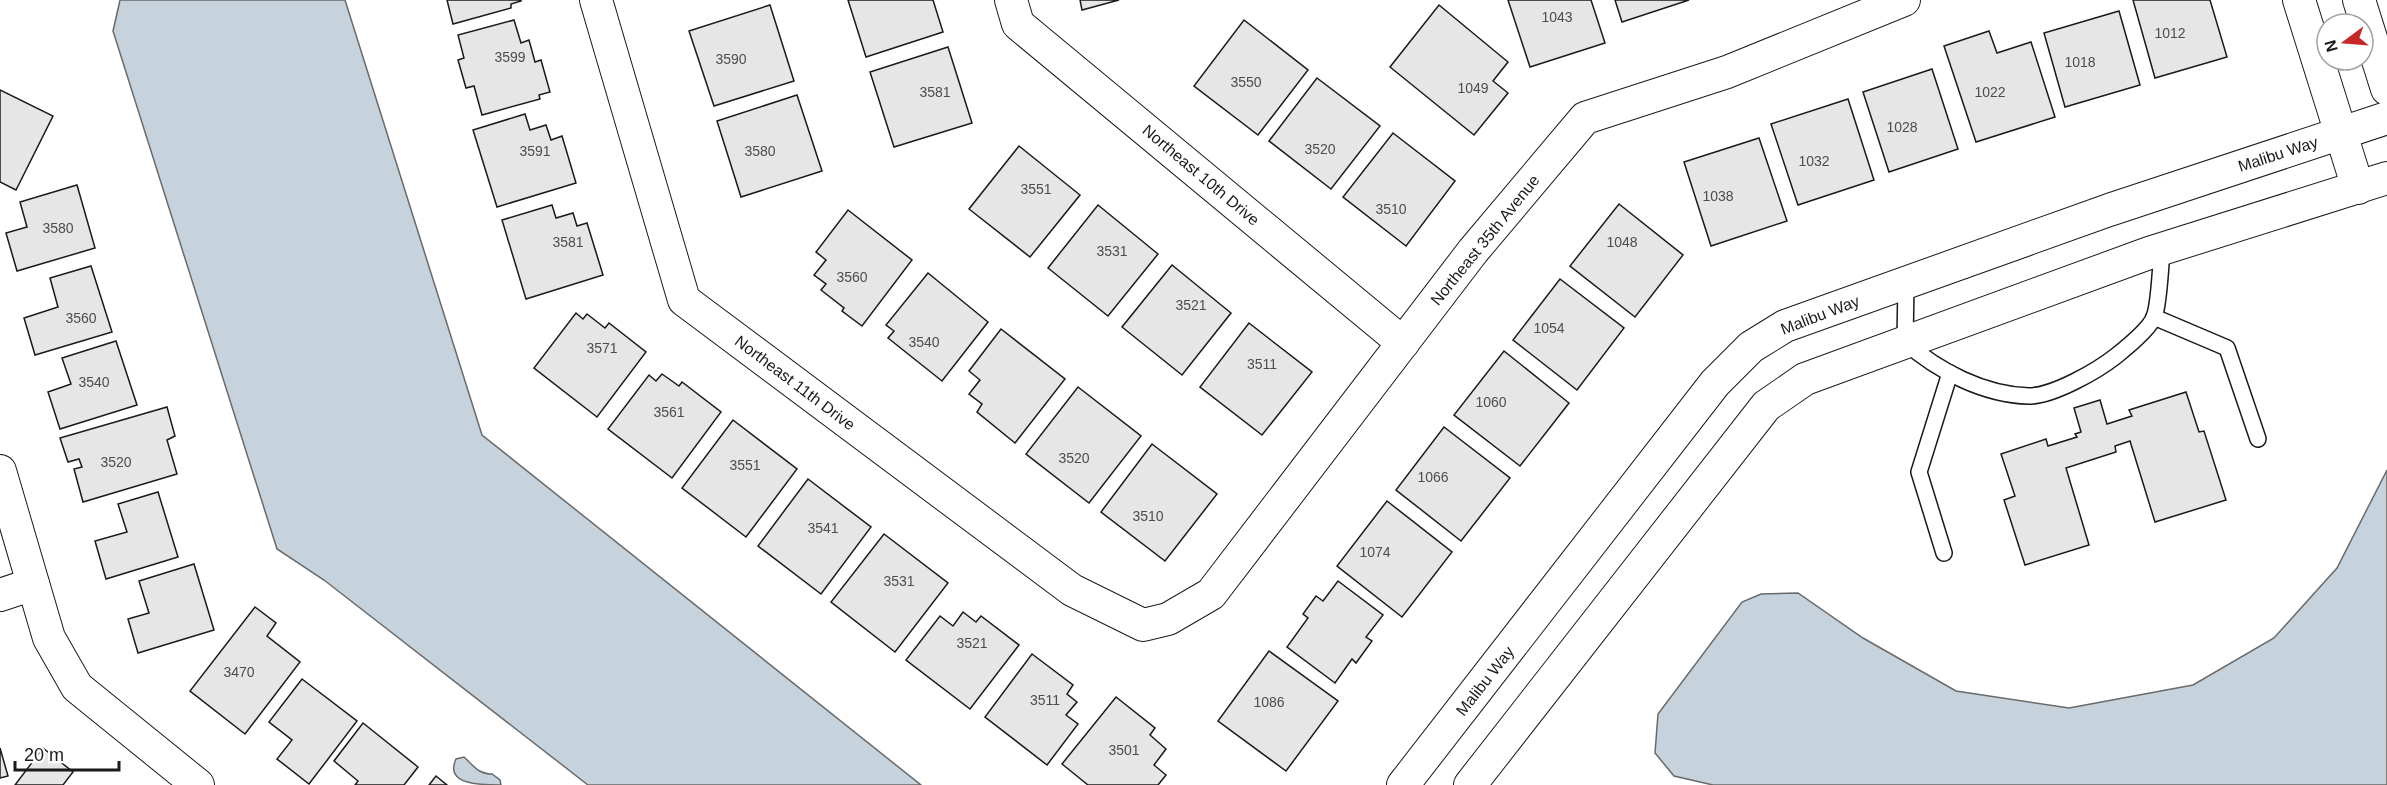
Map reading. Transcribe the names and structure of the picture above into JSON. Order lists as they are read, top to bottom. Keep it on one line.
{"streets":{"street":["Malibu Way","Northeast 10th Drive","Northeast 35th Avenue","Northeast 11th Drive"]},"crossings":[["Northeast 10th Drive","Northeast 35th Avenue"],["Northeast 35th Avenue","Northeast 11th Drive"]],"house_numbers":["1043","1012","3599","3590","1018","3550","1049","3581","1022","1028","3520","3591","3580","1032","3551","1038","3510","3580","3581","1048","3531","3560","3521","3560","1054","3540","3571","3511","3540","1060","3561","3520","3520","3551","1066","3510","3541","1074","3531","3521","3470","3511","1086","3501"],"scale_bar":"20 m","north":"left"}
